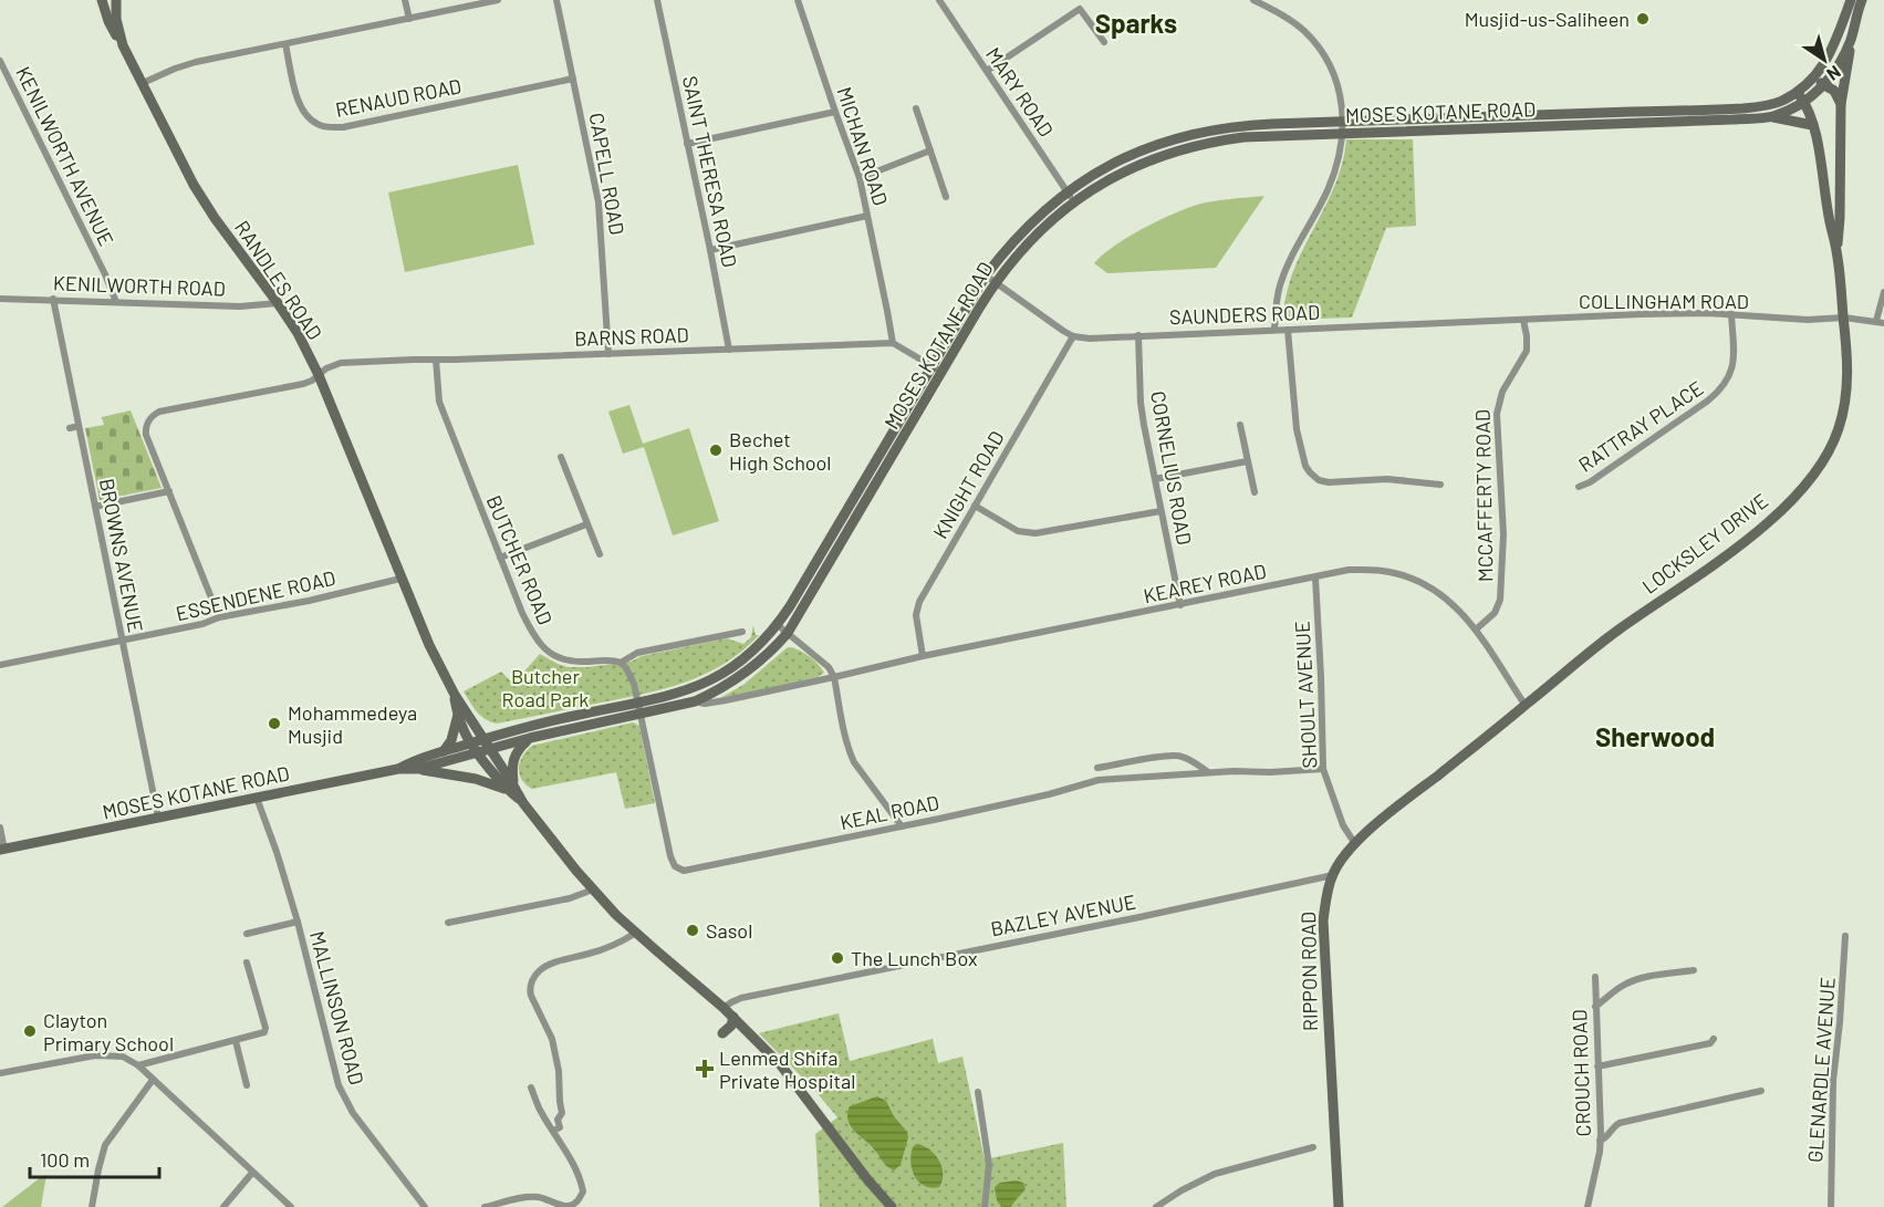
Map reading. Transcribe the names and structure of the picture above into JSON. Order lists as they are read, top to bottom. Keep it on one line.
{"streets":{"street":["MARY ROAD","RENAUD ROAD","MOSES KOTANE ROAD","MICHAN ROAD","KENILWORTH AVENUE","SAINT THERESA ROAD","CAPELL ROAD","RANDLES ROAD","KENILWORTH ROAD","COLLINGHAM ROAD","SAUNDERS ROAD","BARNS ROAD","RATTRAY PLACE","CORNELIUS ROAD","KNIGHT ROAD","MCCAFFERTY ROAD","LOCKSLEY DRIVE","BROWNS AVENUE","BUTCHER ROAD","KEAREY ROAD","ESSENDENE ROAD","SHOULT AVENUE","KEAL ROAD","BAZLEY AVENUE","RIPPON ROAD","MALLINSON ROAD","GLENARDLE AVENUE","CROUCH ROAD"]},"crossings":[["MARY ROAD","MOSES KOTANE ROAD"],["RENAUD ROAD","CAPELL ROAD"],["MOSES KOTANE ROAD","RANDLES ROAD"],["MOSES KOTANE ROAD","LOCKSLEY DRIVE"],["MOSES KOTANE ROAD","BROWNS AVENUE"],["MOSES KOTANE ROAD","KEAREY ROAD"],["MOSES KOTANE ROAD","KEAL ROAD"],["MOSES KOTANE ROAD","MALLINSON ROAD"],["MICHAN ROAD","BARNS ROAD"],["KENILWORTH AVENUE","KENILWORTH ROAD"],["SAINT THERESA ROAD","BARNS ROAD"],["CAPELL ROAD","BARNS ROAD"],["RANDLES ROAD","KENILWORTH ROAD"],["RANDLES ROAD","BARNS ROAD"],["RANDLES ROAD","ESSENDENE ROAD"],["RANDLES ROAD","BAZLEY AVENUE"],["KENILWORTH ROAD","BROWNS AVENUE"],["COLLINGHAM ROAD","SAUNDERS ROAD"],["COLLINGHAM ROAD","RATTRAY PLACE"],["COLLINGHAM ROAD","MCCAFFERTY ROAD"],["COLLINGHAM ROAD","LOCKSLEY DRIVE"],["SAUNDERS ROAD","CORNELIUS ROAD"],["SAUNDERS ROAD","KNIGHT ROAD"],["SAUNDERS ROAD","MCCAFFERTY ROAD"],["BARNS ROAD","BUTCHER ROAD"],["CORNELIUS ROAD","KEAREY ROAD"],["KNIGHT ROAD","KEAREY ROAD"],["MCCAFFERTY ROAD","KEAREY ROAD"],["LOCKSLEY DRIVE","KEAREY ROAD"],["LOCKSLEY DRIVE","RIPPON ROAD"],["BROWNS AVENUE","ESSENDENE ROAD"],["BUTCHER ROAD","KEAL ROAD"],["KEAREY ROAD","SHOULT AVENUE"],["KEAREY ROAD","RIPPON ROAD"],["SHOULT AVENUE","KEAL ROAD"],["SHOULT AVENUE","RIPPON ROAD"],["BAZLEY AVENUE","RIPPON ROAD"]],"districts":["Sparks","Sherwood"],"parks":["Butcher Road Park"],"places":{"other":["Musjid-us-Saliheen","Bechet High School","Mohammedeya Musjid","Sasol","The Lunch Box","Clayton Primary School"],"health":["Lenmed Shifa Private Hospital"]},"scale_bar":"100 m","north":"bottom right"}
